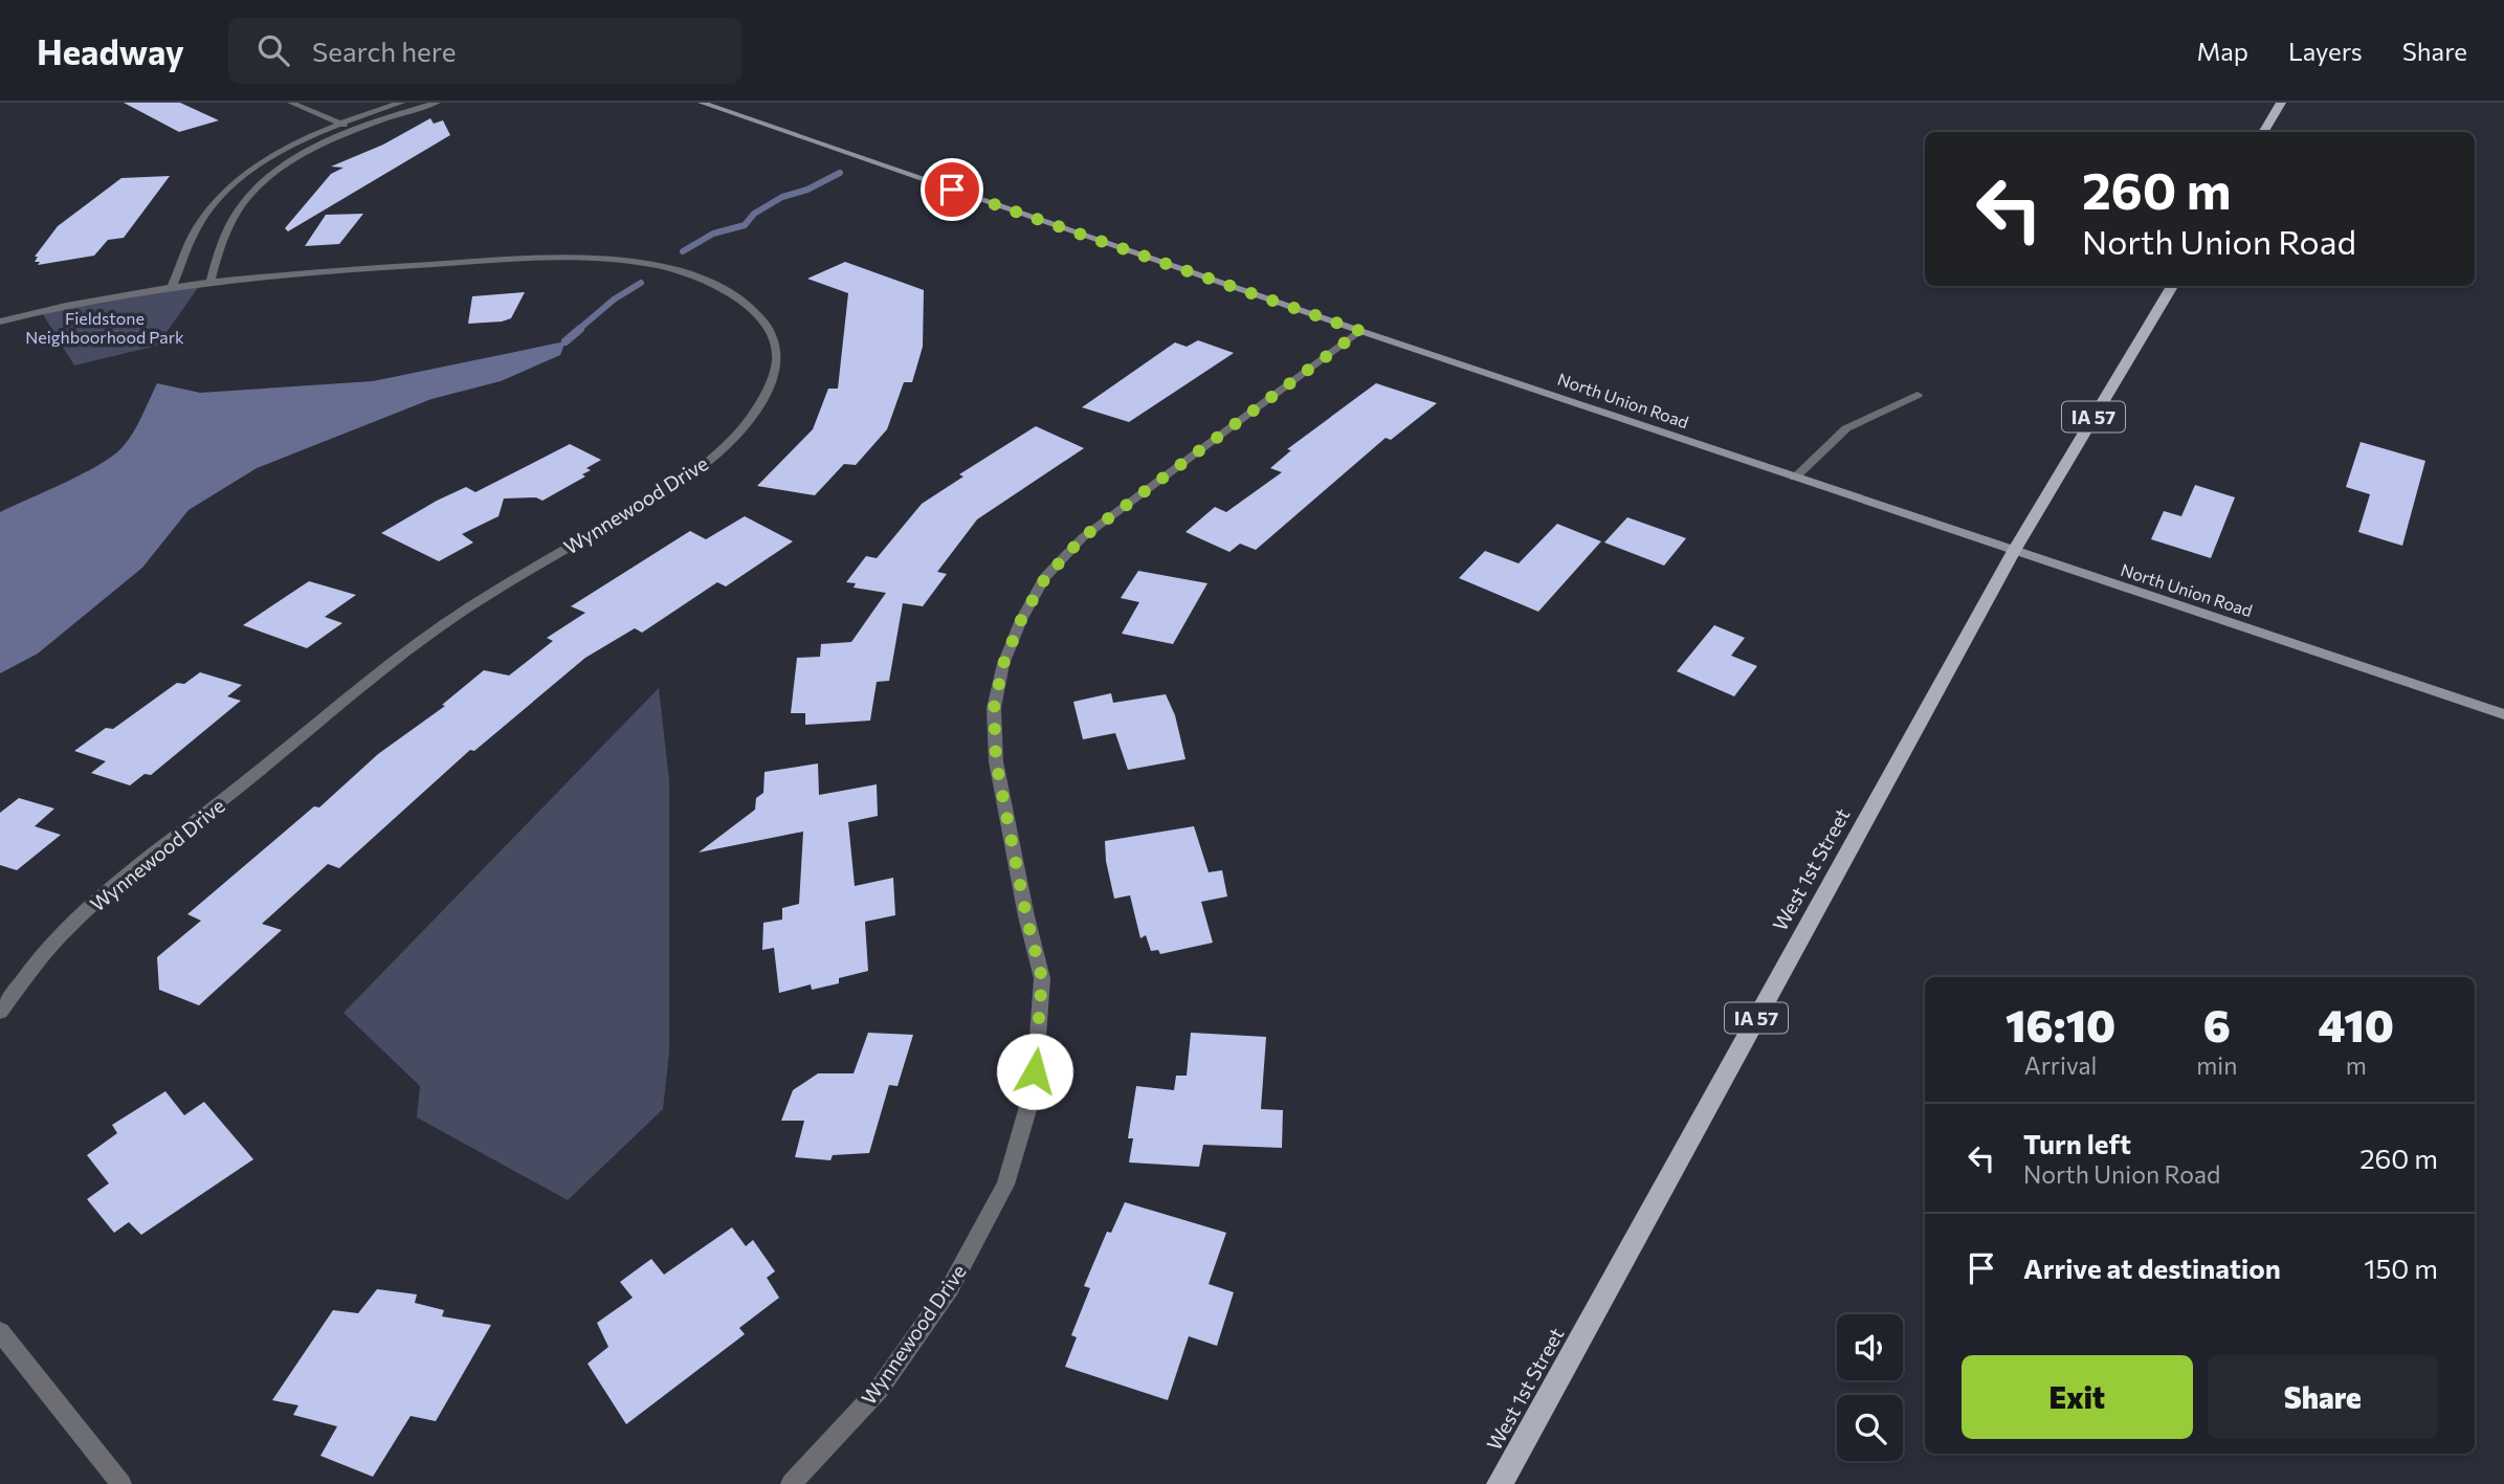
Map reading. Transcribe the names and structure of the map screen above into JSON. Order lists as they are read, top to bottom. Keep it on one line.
{"streets":{"main road":["North Union Road","IA 57","West 1st Street"],"street":["Wynnewood Drive"]},"crossings":[["North Union Road","Wynnewood Drive"],["North Union Road","West 1st Street"]],"parks":["Fieldstone Neighboorhood Park"],"page":{"header":"Headway","search":"Search here","nav":["Map","Layers","Share"],"turn":["260 m","North Union Road"],"eta":["16:10","Arrival","6","min","410","m"],"list":[{"name":"Turn left","note":"North Union Road","value":"260 m"},{"name":"Arrive at destination","value":"150 m"}],"buttons":["Exit","Share"]}}
